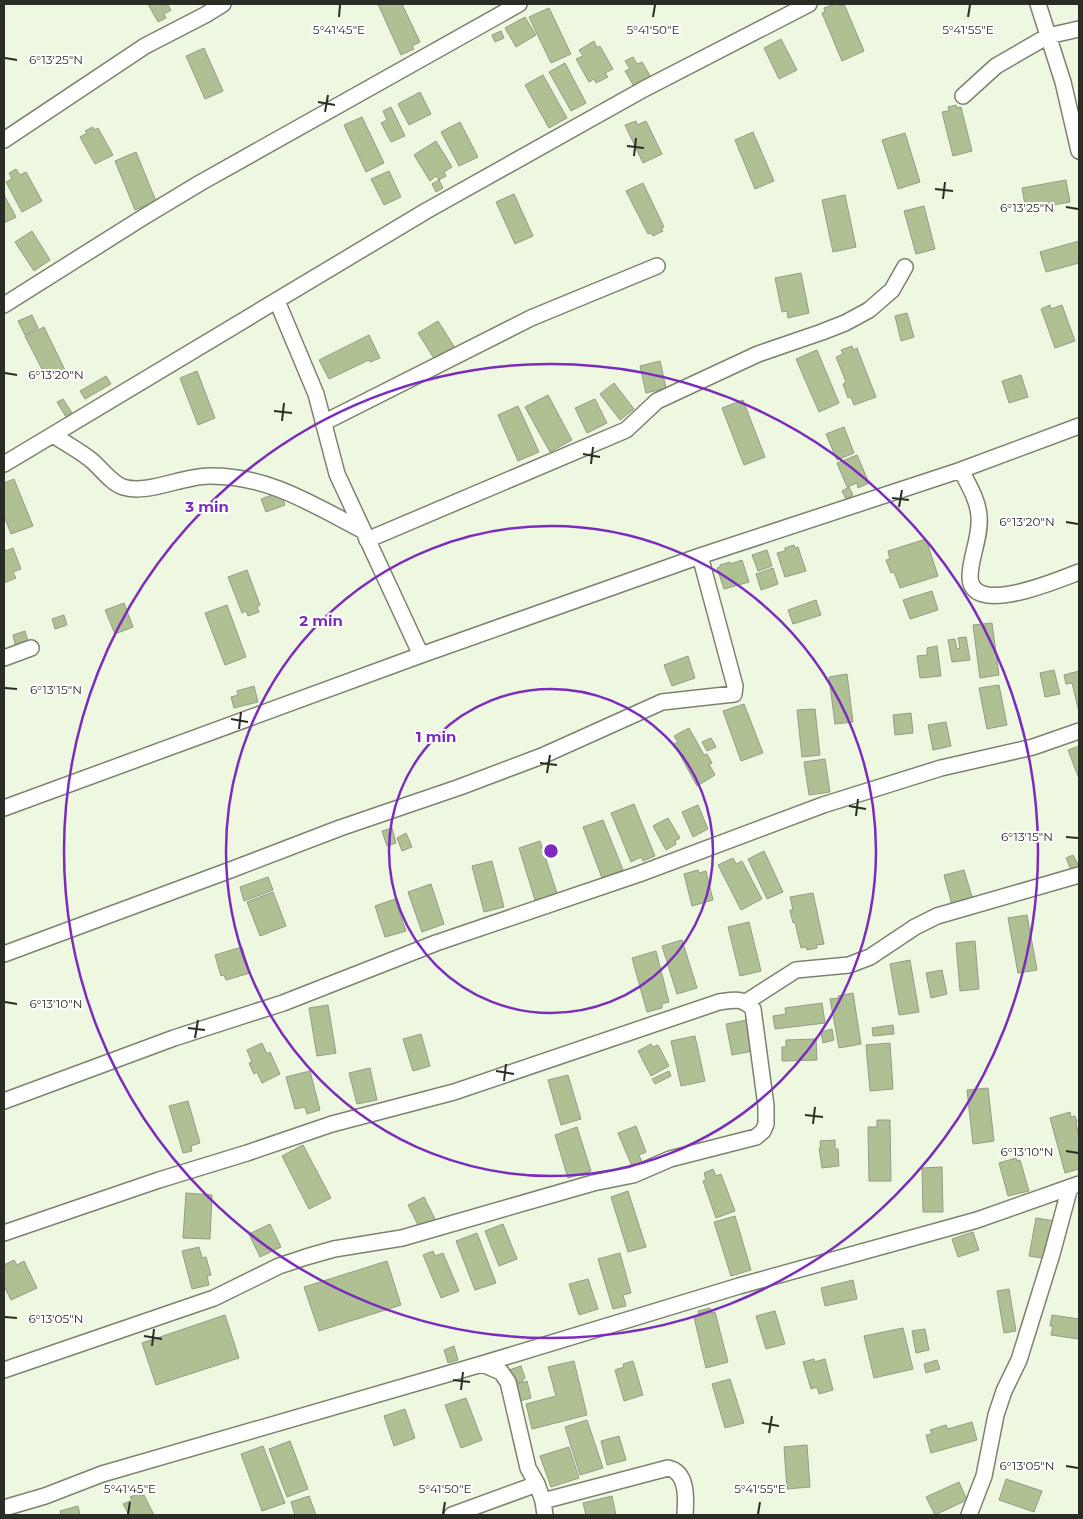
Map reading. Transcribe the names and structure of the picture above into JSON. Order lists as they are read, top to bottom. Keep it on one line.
{"coordinates":["5°41'45\"E","5°41'50\"E","5°41'55\"E","6°13'25\"N","6°13'20\"N","6°13'15\"N","6°13'10\"N","6°13'05\"N"],"rings":["3 min","2 min","1 min"]}
